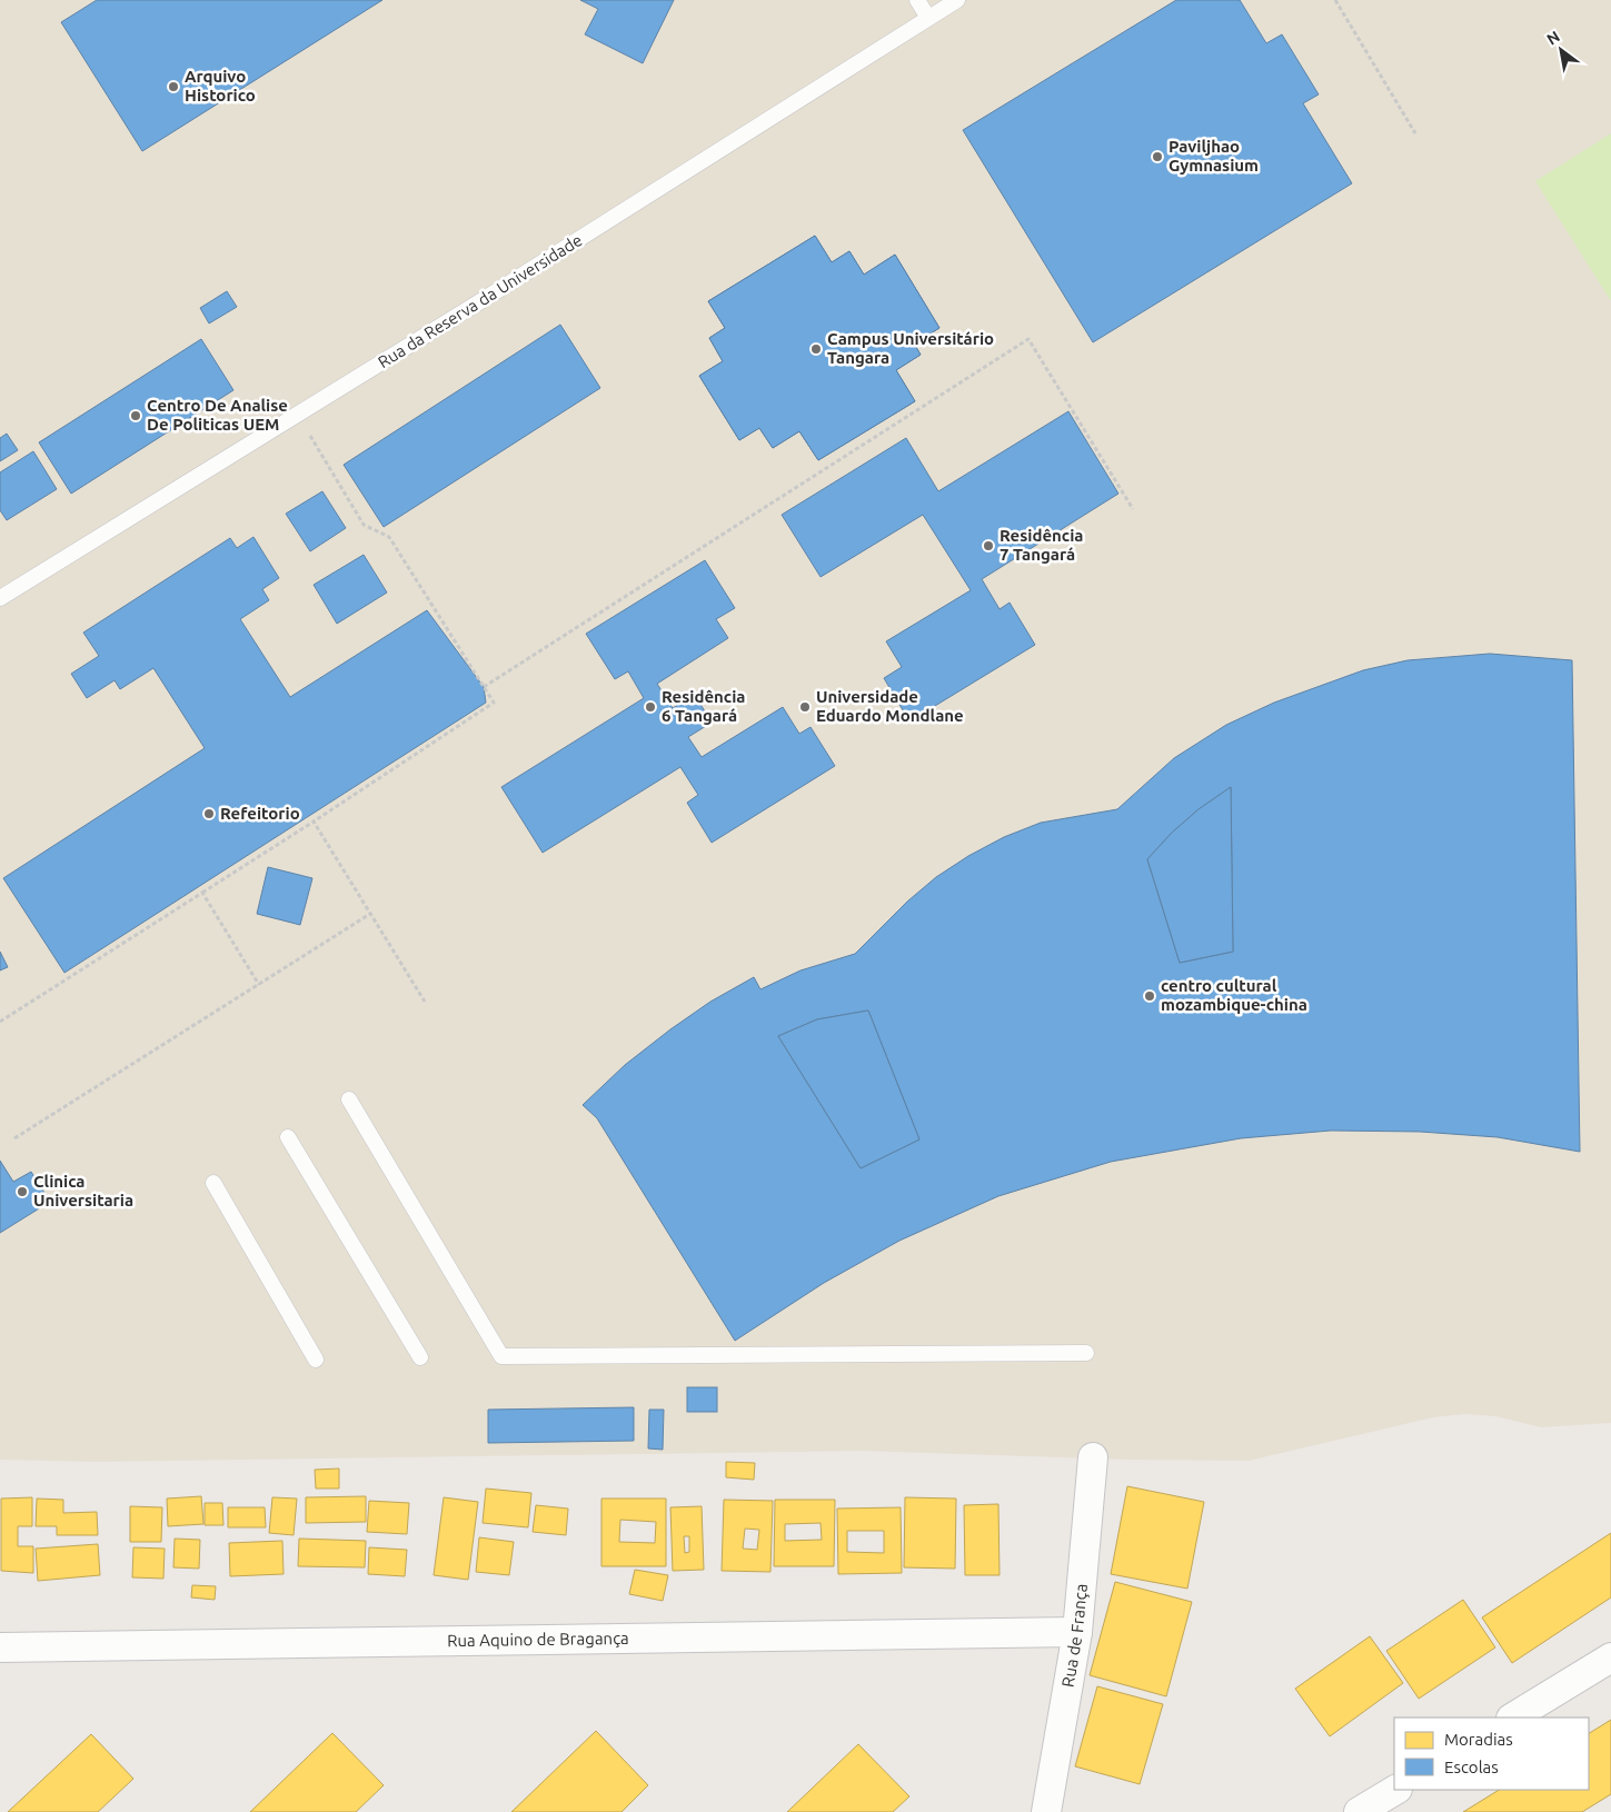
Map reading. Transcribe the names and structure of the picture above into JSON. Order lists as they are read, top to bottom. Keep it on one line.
{"streets":{"street":["Rua de França","Rua Aquino de Bragança"],"lane":["Rua da Reserva da Universidade"]},"crossings":[["Rua de França","Rua Aquino de Bragança"]],"places":["Arquivo Historico","Paviljhao Gymnasium","Campus Universitário Tangara","Centro De Analise De Politicas UEM","Residência 7 Tangará","Residência 6 Tangará","Universidade Eduardo Mondlane","Refeitorio","centro cultural mozambique-china","Clinica Universitaria"],"legend":["Moradias","Escolas"],"north":"top left"}
